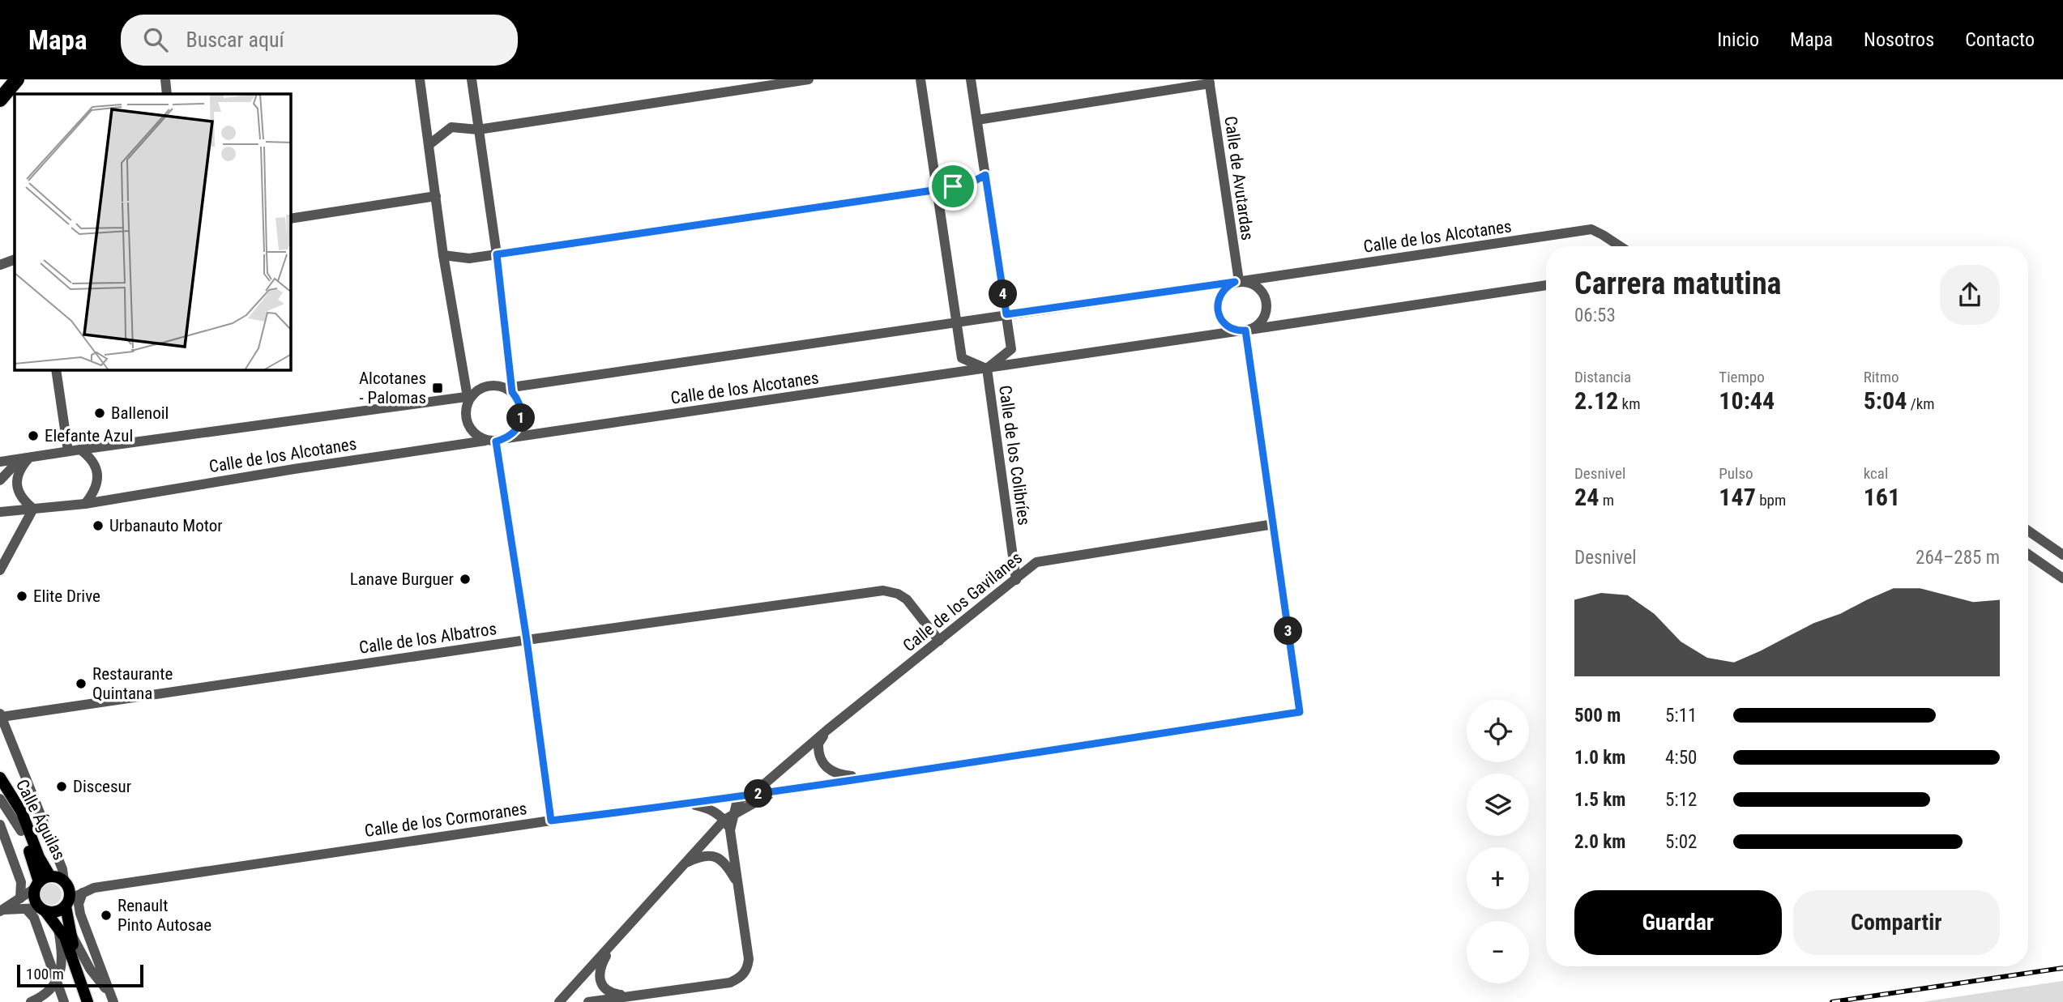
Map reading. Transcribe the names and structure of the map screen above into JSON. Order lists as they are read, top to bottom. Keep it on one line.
{"streets":{"main road":["Calle Águilas"],"street":["Calle de Avutardas","Calle de los Alcotanes","Calle de los Colibríes","Calle de los Gavilanes","Calle de los Albatros","Calle de los Cormoranes"]},"crossings":[["Calle de Avutardas","Calle de los Alcotanes"],["Calle de los Alcotanes","Calle de los Colibríes"],["Calle de los Colibríes","Calle de los Gavilanes"],["Calle de los Gavilanes","Calle de los Albatros"],["Calle de los Gavilanes","Calle de los Cormoranes"],["Calle Águilas","Calle de los Cormoranes"]],"places":{"transit":["Alcotanes - Palomas"],"other":["Ballenoil","Elefante Azul","Urbanauto Motor","Lanave Burguer","Elite Drive","Restaurante Quintana","Discesur","Renault Pinto Autosae"]},"scale_bar":"100 m","page":{"header":"Mapa","search":"Buscar aquí","nav":["Inicio","Mapa","Nosotros","Contacto"],"heading":["Carrera matutina","06:53"],"pins":["4","1","3","2"],"stats":[["Distancia","2.12 km"],["Tiempo","10:44"],["Ritmo","5:04 /km"],["Desnivel","24 m"],["Pulso","147 bpm"],["kcal","161"]],"chart":["Desnivel","264–285 m"],"list":[{"name":"500 m","note":"5:11"},{"name":"1.0 km","note":"4:50"},{"name":"1.5 km","note":"5:12"},{"name":"2.0 km","note":"5:02"}],"map_buttons":["+","−"],"buttons":["Guardar","Compartir"],"scale":"100 m"}}
